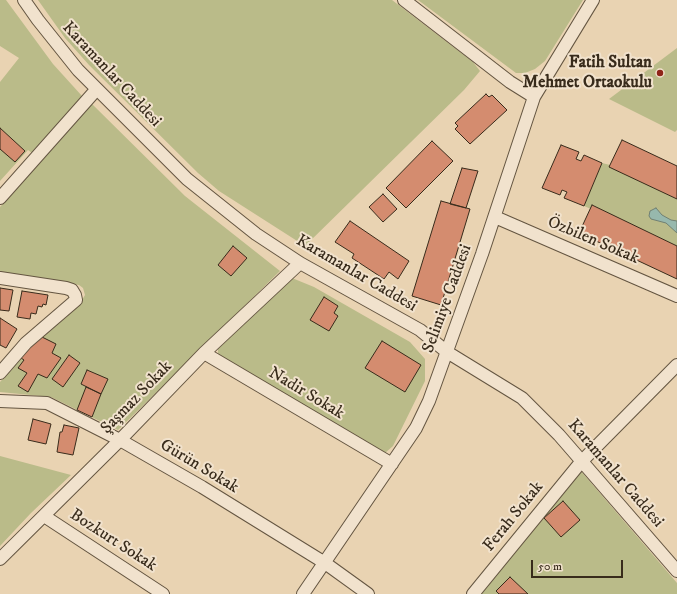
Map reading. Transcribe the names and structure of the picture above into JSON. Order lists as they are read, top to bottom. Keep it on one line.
{"streets":{"street":["Karamanlar Caddesi","Özbilen Sokak","Selimiye Caddesi","Nadir Sokak","Şaşmaz Sokak","Gürün Sokak","Ferah Sokak","Bozkurt Sokak"]},"crossings":[["Karamanlar Caddesi","Selimiye Caddesi"],["Karamanlar Caddesi","Şaşmaz Sokak"],["Karamanlar Caddesi","Ferah Sokak"],["Özbilen Sokak","Selimiye Caddesi"],["Selimiye Caddesi","Nadir Sokak"],["Selimiye Caddesi","Gürün Sokak"],["Nadir Sokak","Şaşmaz Sokak"],["Şaşmaz Sokak","Gürün Sokak"],["Şaşmaz Sokak","Bozkurt Sokak"]],"places":["Fatih Sultan Mehmet Ortaokulu"],"scale_bar":"50 m"}
